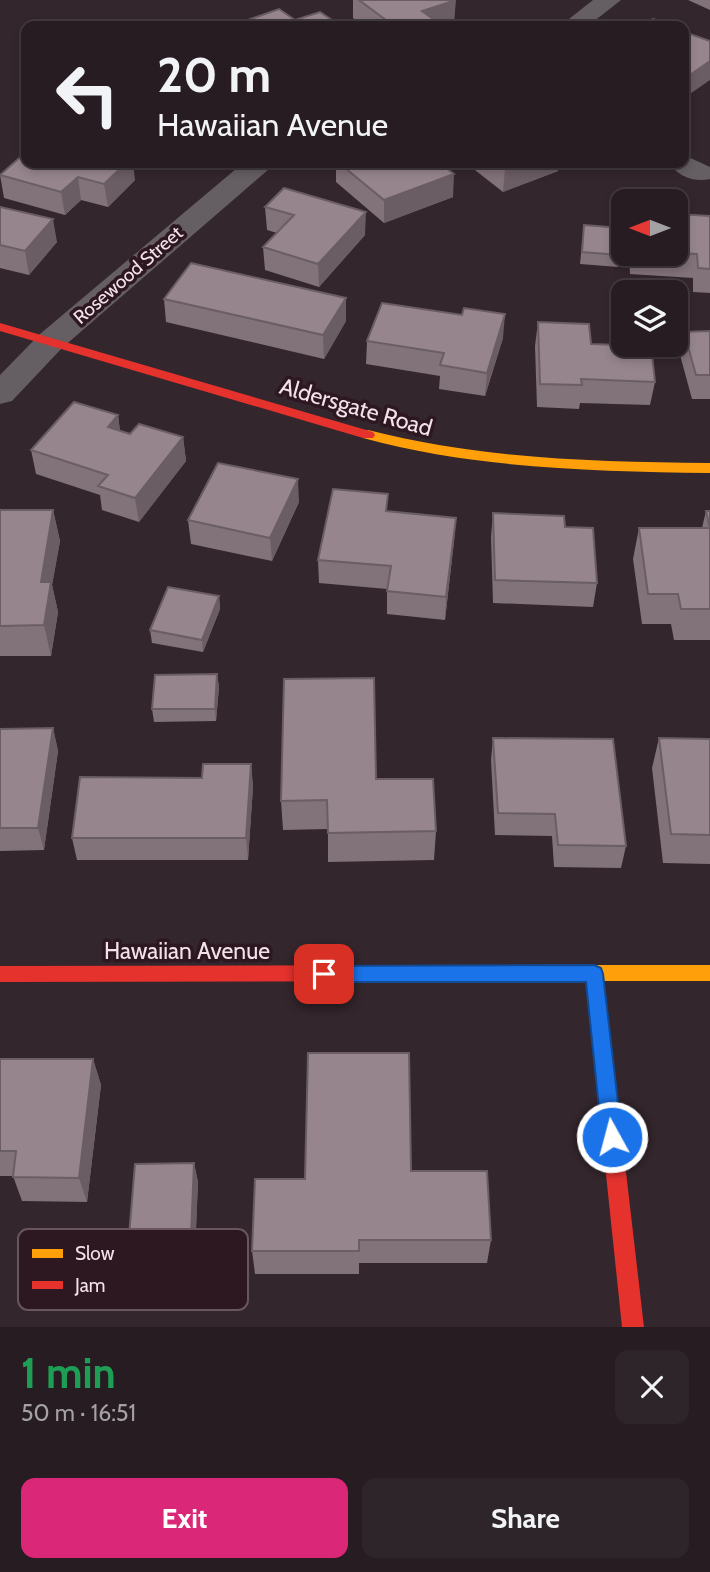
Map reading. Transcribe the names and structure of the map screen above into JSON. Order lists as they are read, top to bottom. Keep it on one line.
{"streets":{"street":["Rosewood Street","Aldersgate Road","Hawaiian Avenue"]},"crossings":[["Rosewood Street","Aldersgate Road"]],"legend":["Slow","Jam"],"north":"left","page":{"turn":["20 m","Hawaiian Avenue"],"heading":["1 min","50 m · 16:51"],"buttons":["Exit","Share"]}}
